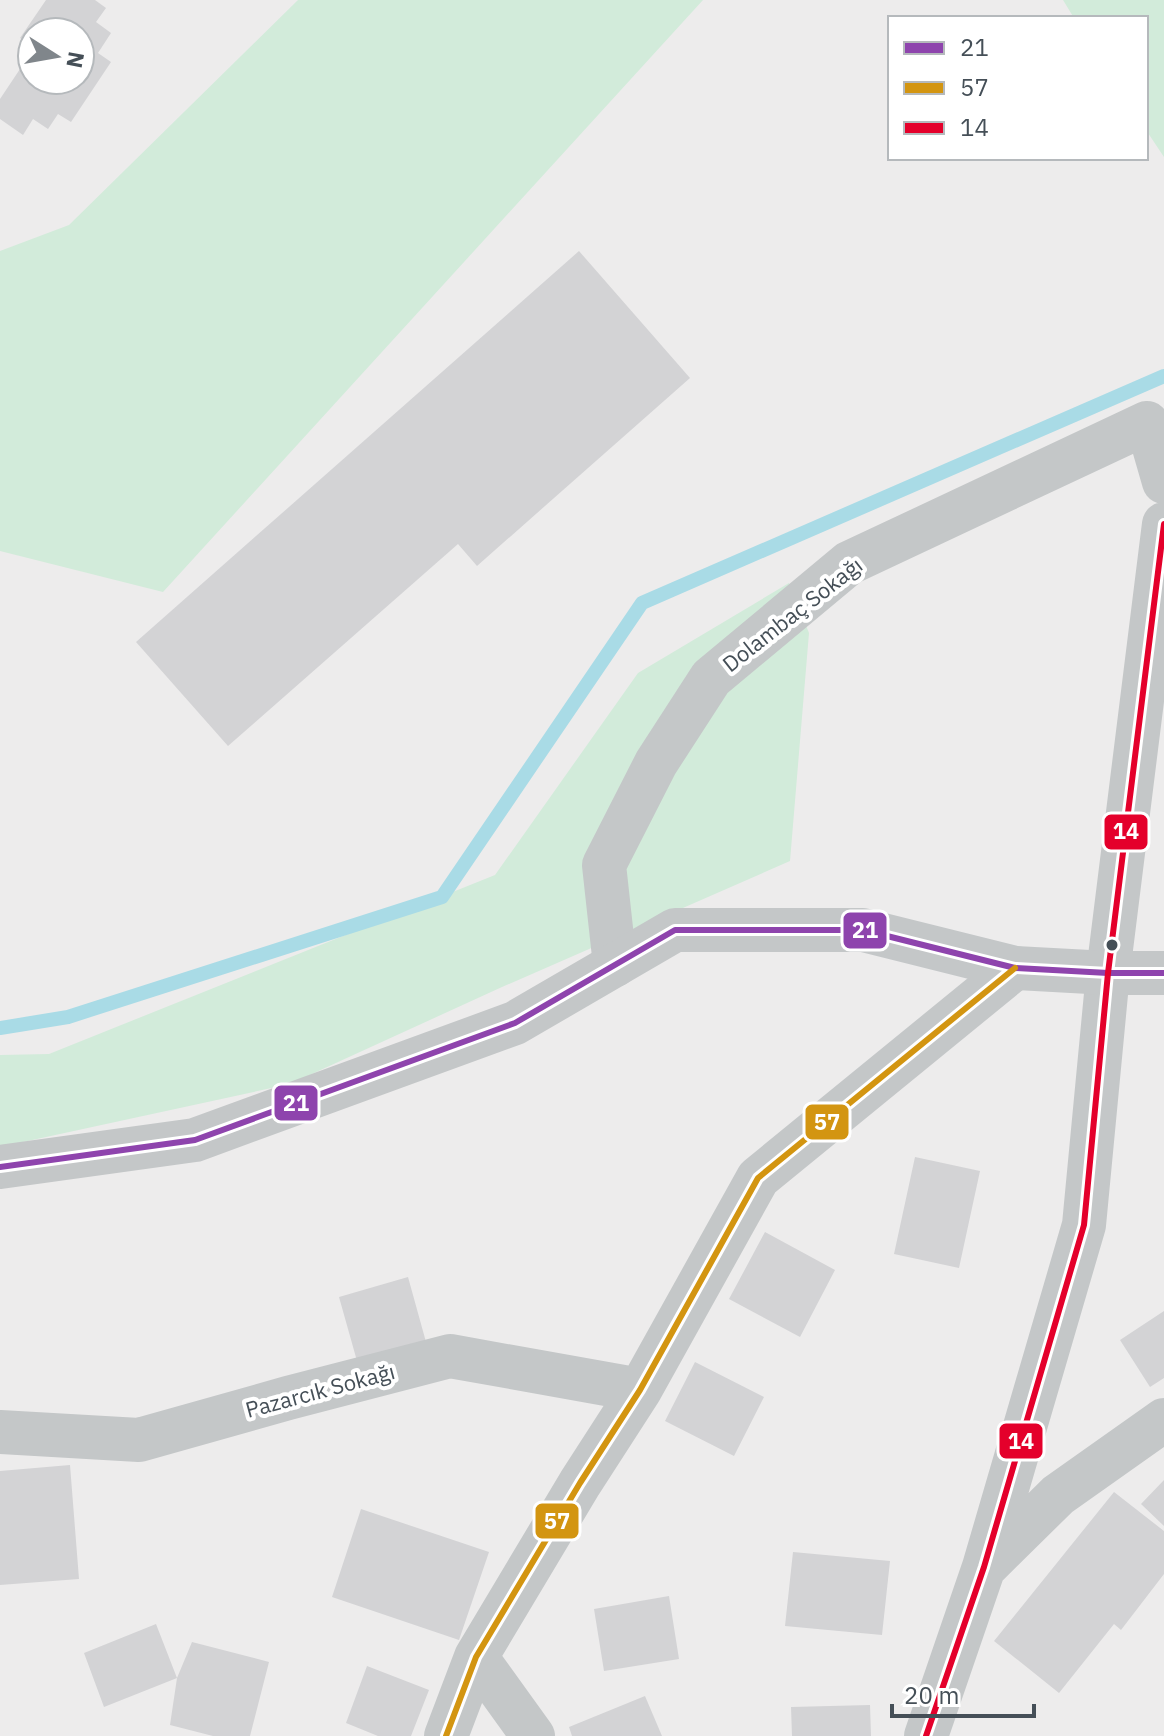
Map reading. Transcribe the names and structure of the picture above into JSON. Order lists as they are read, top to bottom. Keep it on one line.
{"streets":{"street":["Dolambaç Sokağı","Pazarcık Sokağı"]},"lines":["transit line 14","transit line 21","transit line 57"],"legend":["21","57","14"],"scale_bar":"20 m","north":"right"}
